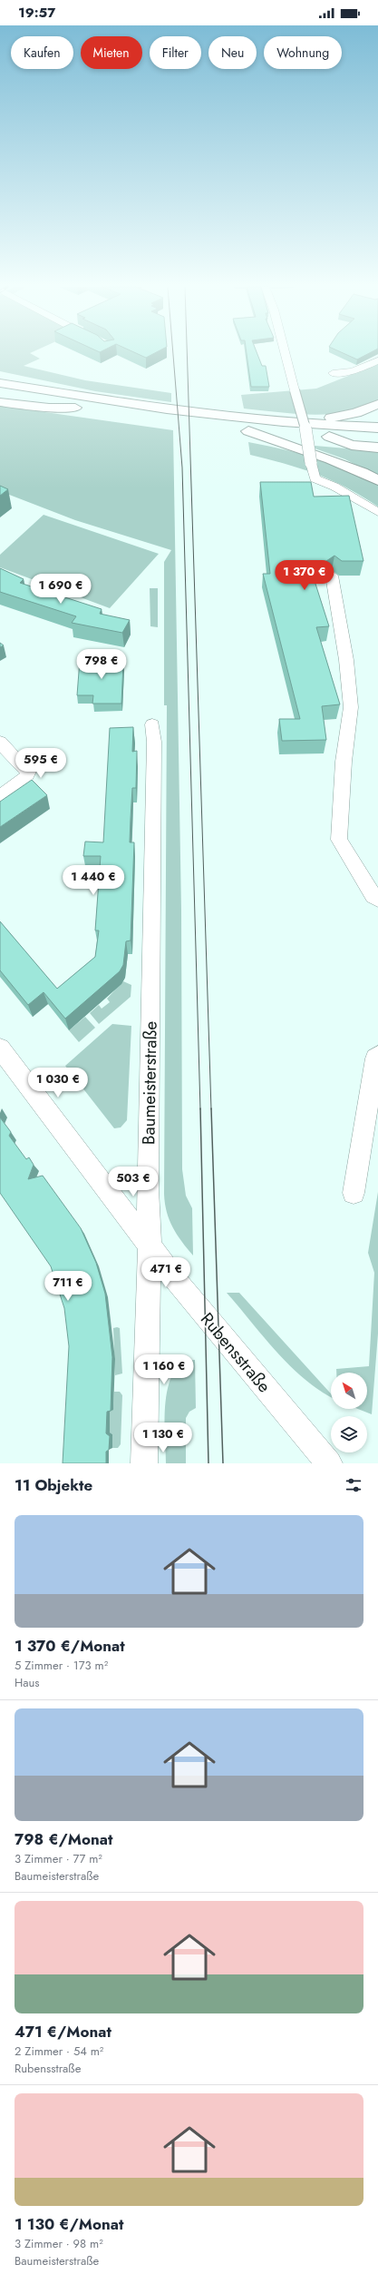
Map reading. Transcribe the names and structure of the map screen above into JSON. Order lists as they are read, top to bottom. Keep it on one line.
{"streets":{"street":["Baumeisterstraße","Rubensstraße"]},"crossings":[["Baumeisterstraße","Rubensstraße"]],"north":"top left","page":{"status":"19:57","chip":["Kaufen","Mieten","Filter","Neu","Wohnung"],"price":["1 370 €","1 690 €","798 €","595 €","1 440 €","1 030 €","503 €","471 €","711 €","1 160 €","1 130 €"],"heading":"11 Objekte","list":[{"name":"1 370 €/Monat","note":"5 Zimmer · 173 m² · Haus"},{"name":"798 €/Monat","note":"3 Zimmer · 77 m² · Baumeisterstraße"},{"name":"471 €/Monat","note":"2 Zimmer · 54 m² · Rubensstraße"},{"name":"1 130 €/Monat","note":"3 Zimmer · 98 m² · Baumeisterstraße"}]}}
